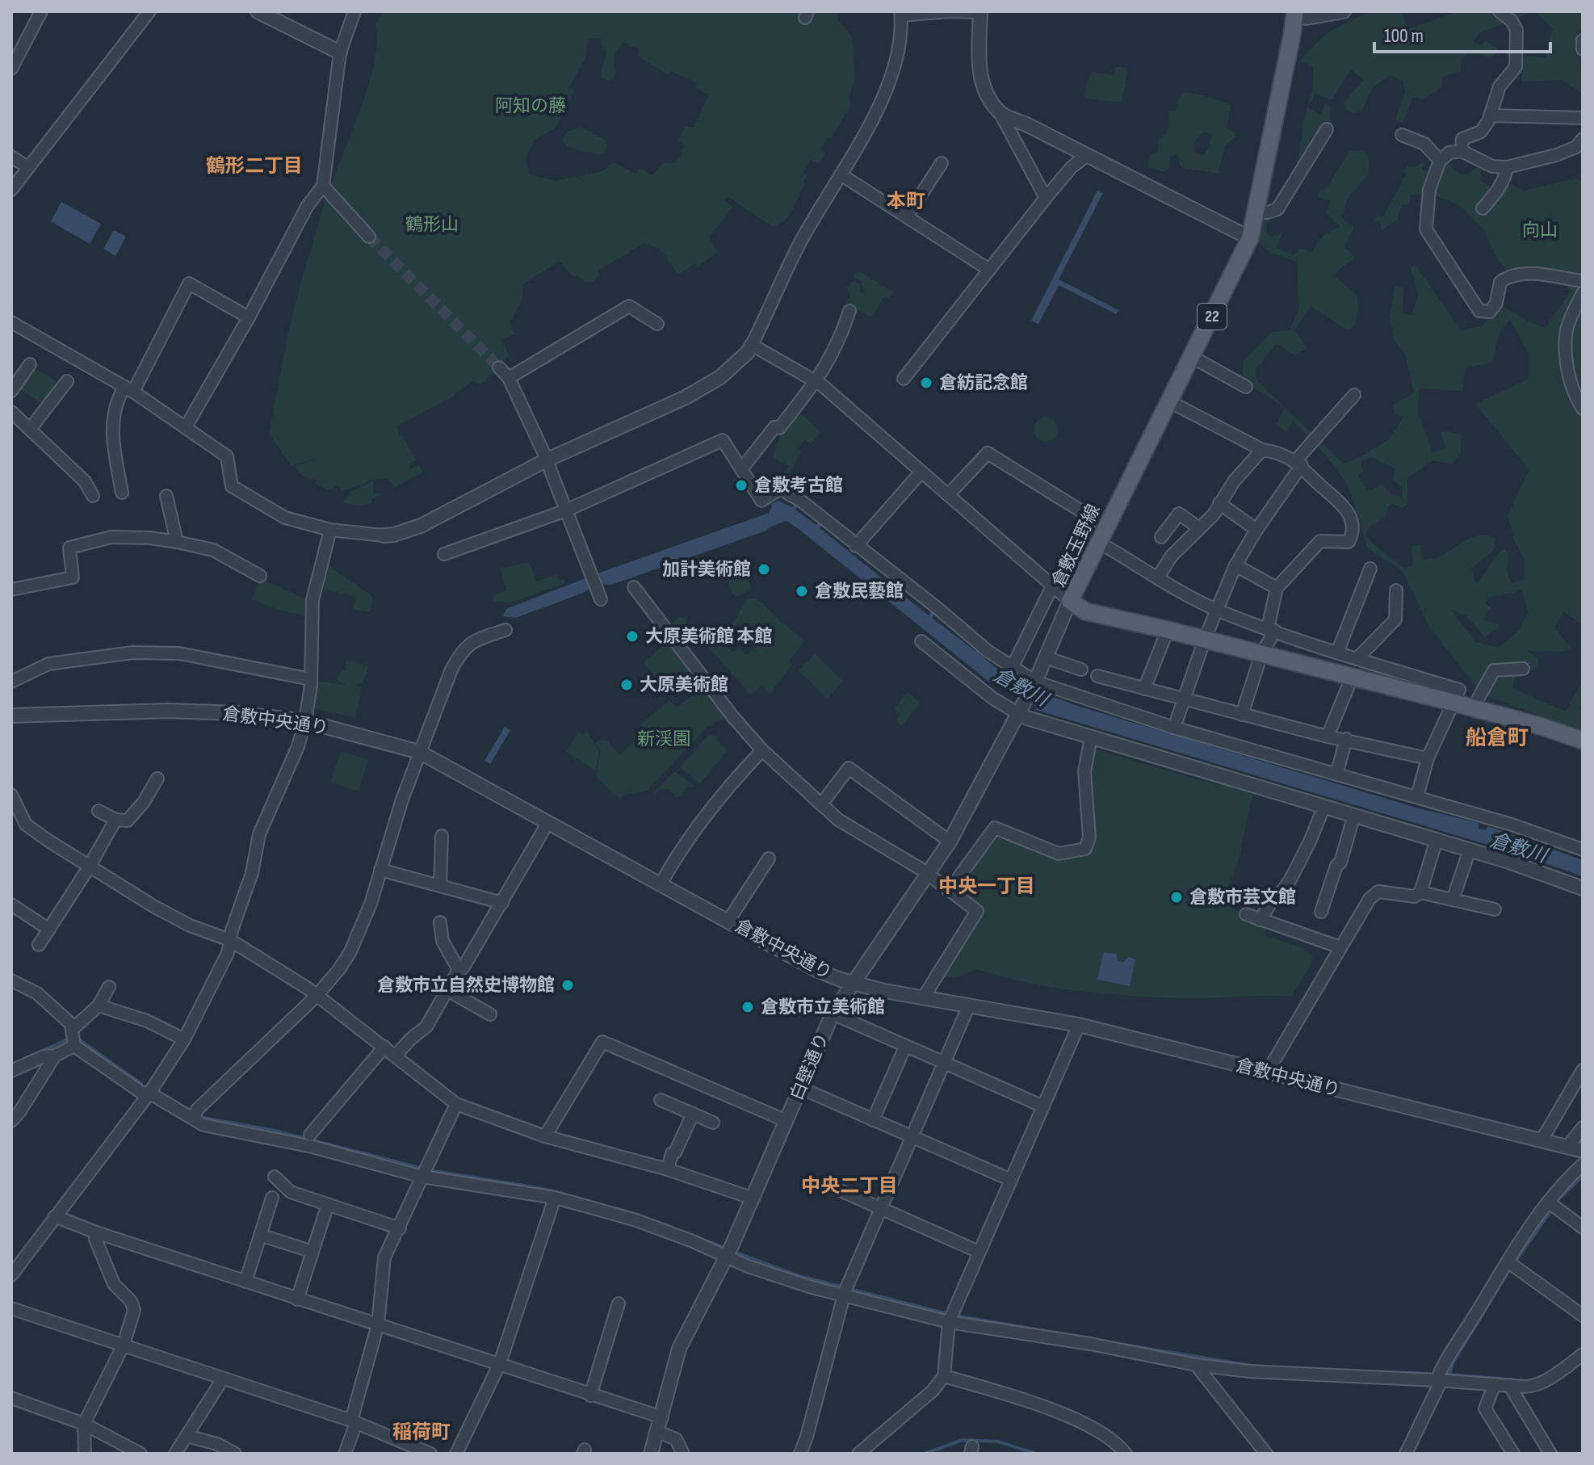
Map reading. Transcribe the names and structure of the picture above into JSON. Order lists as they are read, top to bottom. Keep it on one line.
{"streets":{"main road":["22","倉敷玉野線"],"street":["倉敷中央通り","白壁通り"]},"crossings":[["倉敷玉野線","白壁通り"],["倉敷中央通り","白壁通り"]],"districts":["鶴形二丁目","本町","船倉町","中央一丁目","中央二丁目","稲荷町"],"water":["倉敷川"],"parks":["阿知の藤","鶴形山","向山","新渓園"],"places":["倉紡記念館","倉敷考古館","加計美術館","倉敷民藝館","大原美術館 本館","大原美術館","倉敷市芸文館","倉敷市立自然史博物館","倉敷市立美術館"],"scale_bar":"100 m"}
